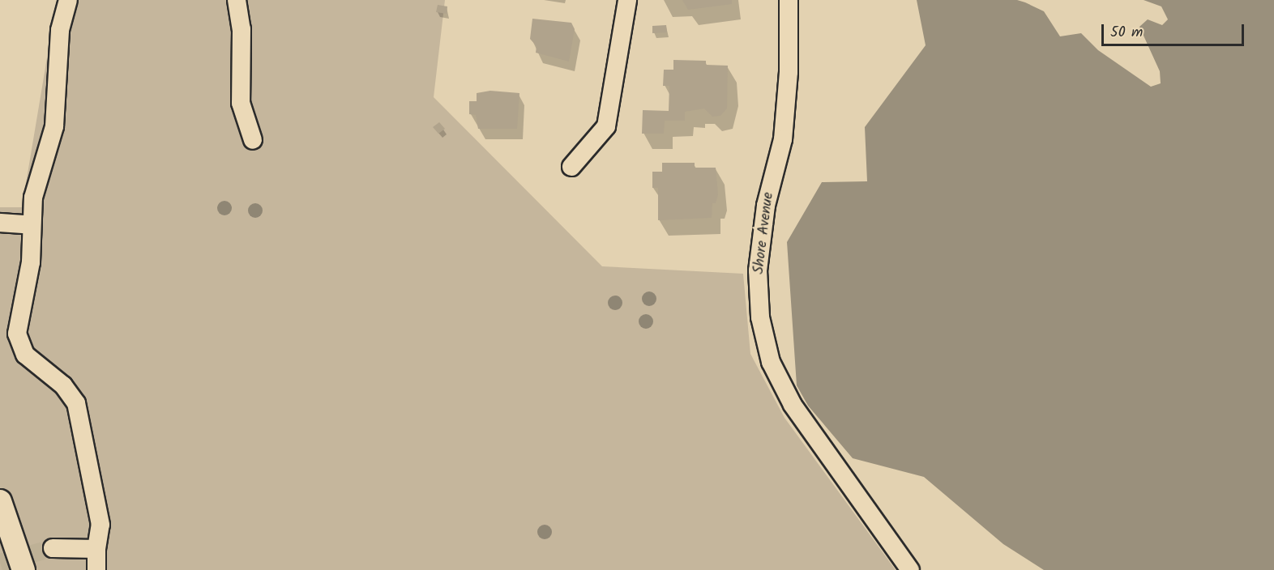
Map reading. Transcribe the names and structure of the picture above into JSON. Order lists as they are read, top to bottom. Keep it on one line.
{"streets":{"street":["Shore Avenue"]},"scale_bar":"50 m"}
